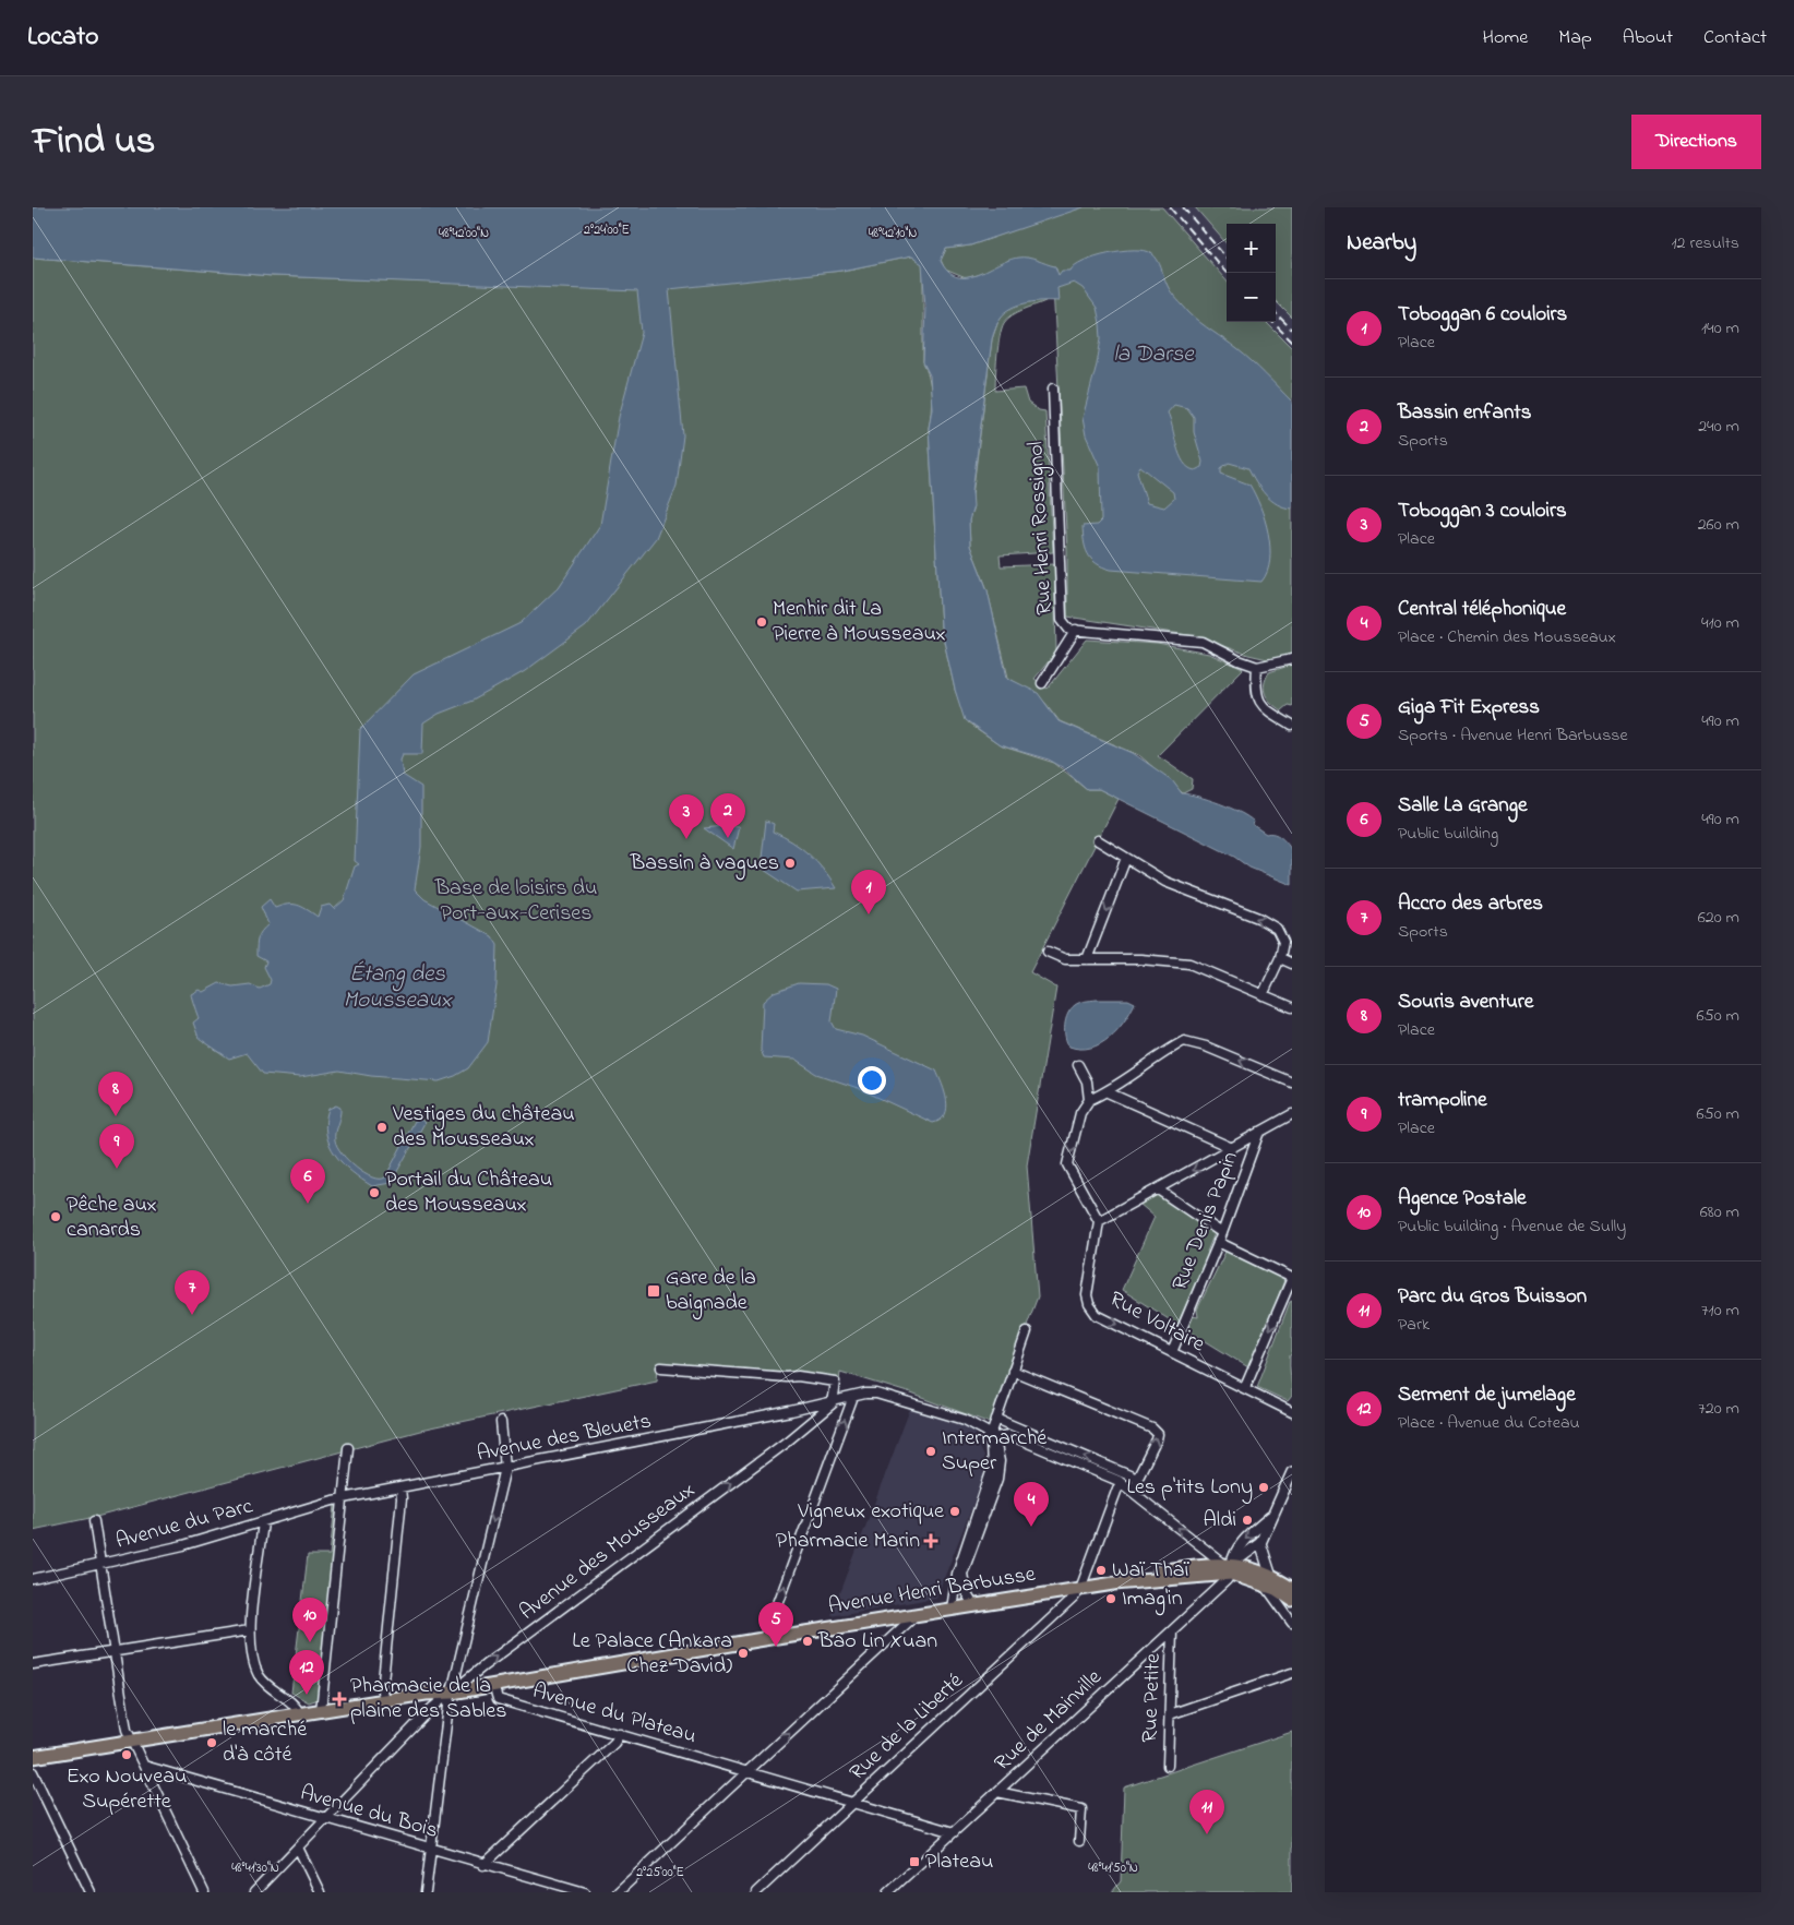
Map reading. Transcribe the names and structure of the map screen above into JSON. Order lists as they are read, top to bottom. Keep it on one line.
{"streets":{"main road":["Avenue Henri Barbusse"],"street":["Rue Henri Rossignol","Rue Denis Papin","Rue Voltaire","Avenue des Bleuets","Avenue du Parc","Avenue des Mousseaux","Rue Petite","Avenue du Plateau","Rue de Mainville","Rue de la Liberté","Avenue du Bois"]},"crossings":[["Rue Denis Papin","Rue Voltaire"],["Avenue des Bleuets","Avenue du Parc"],["Avenue des Bleuets","Avenue des Mousseaux"],["Avenue des Mousseaux","Avenue Henri Barbusse"],["Avenue des Mousseaux","Avenue du Bois"],["Avenue Henri Barbusse","Avenue du Plateau"],["Avenue Henri Barbusse","Rue de Mainville"],["Avenue Henri Barbusse","Rue de la Liberté"],["Rue Petite","Rue de Mainville"],["Avenue du Plateau","Rue de Mainville"],["Avenue du Plateau","Rue de la Liberté"]],"one_way":["Rue Voltaire","Avenue des Mousseaux"],"water":["la Darse","Étang des Mousseaux"],"parks":["Base de loisirs du Port-aux-Cerises"],"places":{"other":["Menhir dit La Pierre à Mousseaux","Bassin à vagues","Vestiges du château des Mousseaux","Portail du Château des Mousseaux","Pêche aux canards","Intermarché Super","Les p'tits Lony","Vigneux exotique","Aldi","Waï Thaï","Imag'in","Bao Lin Xuan","Le Palace (Ankara Chez David)","le marché d'à côté","Exo Nouveau Supérette"],"transit":["Gare de la baignade","Plateau"],"health":["Pharmacie Marin","Pharmacie de la plaine des Sables"]},"page":{"header":"Locato","nav":["Home","Map","About","Contact"],"title":"Find us","buttons":"Directions","heading":["Nearby","12 results"],"map_buttons":["+","−"],"list":[{"mark":"1","name":"Toboggan 6 couloirs","note":"Place","value":"140 m"},{"mark":"2","name":"Bassin enfants","note":"Sports","value":"240 m"},{"mark":"3","name":"Toboggan 3 couloirs","note":"Place","value":"260 m"},{"mark":"4","name":"Central téléphonique","note":"Place · Chemin des Mousseaux","value":"410 m"},{"mark":"5","name":"Giga Fit Express","note":"Sports · Avenue Henri Barbusse","value":"490 m"},{"mark":"6","name":"Salle La Grange","note":"Public building","value":"490 m"},{"mark":"7","name":"Accro des arbres","note":"Sports","value":"620 m"},{"mark":"8","name":"Souris aventure","note":"Place","value":"650 m"},{"mark":"9","name":"trampoline","note":"Place","value":"650 m"},{"mark":"10","name":"Agence Postale","note":"Public building · Avenue de Sully","value":"680 m"},{"mark":"11","name":"Parc du Gros Buisson","note":"Park","value":"710 m"},{"mark":"12","name":"Serment de jumelage","note":"Place · Avenue du Coteau","value":"720 m"}],"pins":["2","3","1","8","9","6","7","4","10","5","12","11"]},"coordinates":["2°24'00\"E","48°42'00\"N","48°42'10\"N","48°41'30\"N","48°41'50\"N","2°25'00\"E"]}
